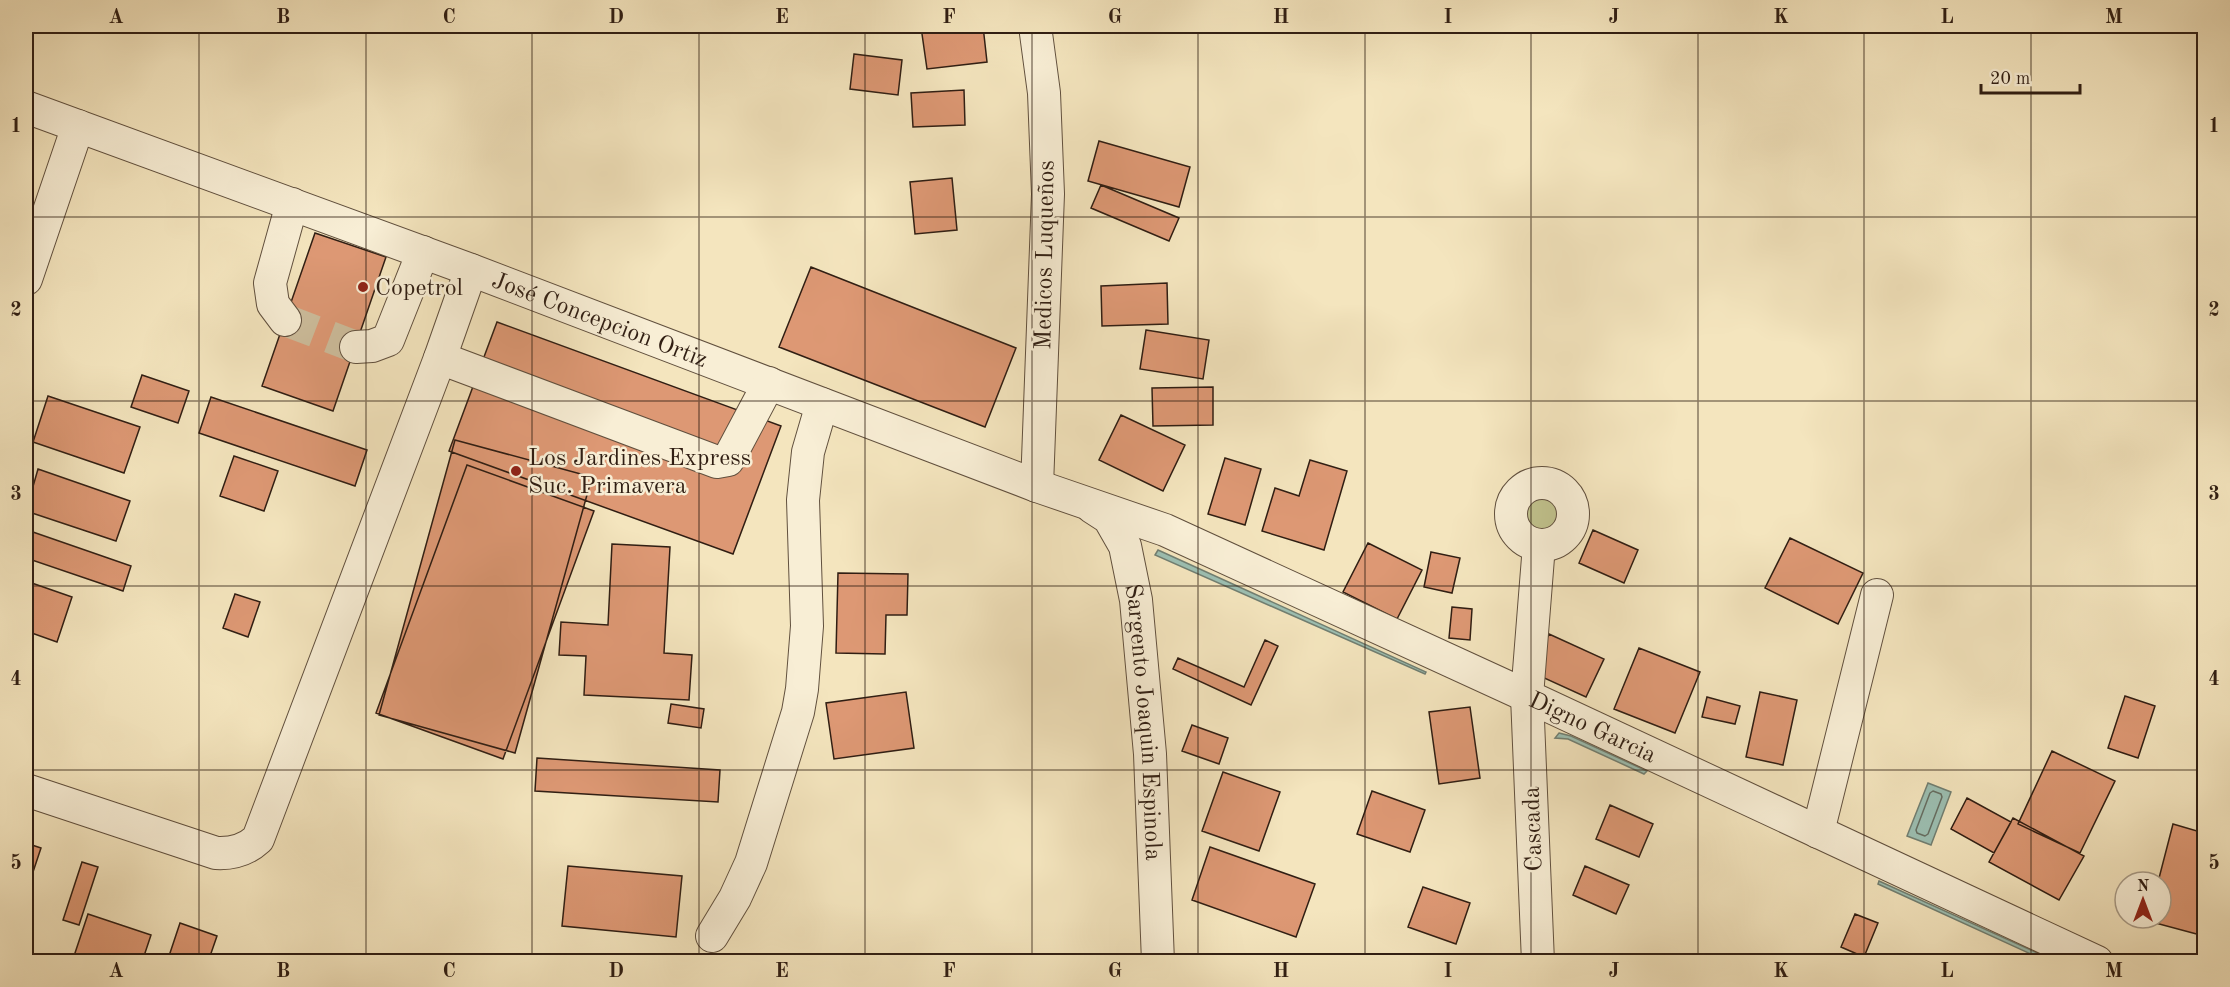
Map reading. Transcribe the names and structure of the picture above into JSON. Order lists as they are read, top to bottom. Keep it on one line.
{"streets":{"street":["Medicos Luqueños","José Concepcion Ortiz","Sargento Joaquin Espinola","Digno Garcia","Cascada"]},"crossings":[["Medicos Luqueños","José Concepcion Ortiz"],["José Concepcion Ortiz","Sargento Joaquin Espinola"],["José Concepcion Ortiz","Digno Garcia"],["Sargento Joaquin Espinola","Digno Garcia"],["Digno Garcia","Cascada"]],"places":["Copetrol","Los Jardines Express Suc. Primavera"],"scale_bar":"20 m","north":"top","grid":{"columns":["A","B","C","D","E","F","G","H","I","J","K","L","M"],"rows":["1","2","3","4","5"]}}
